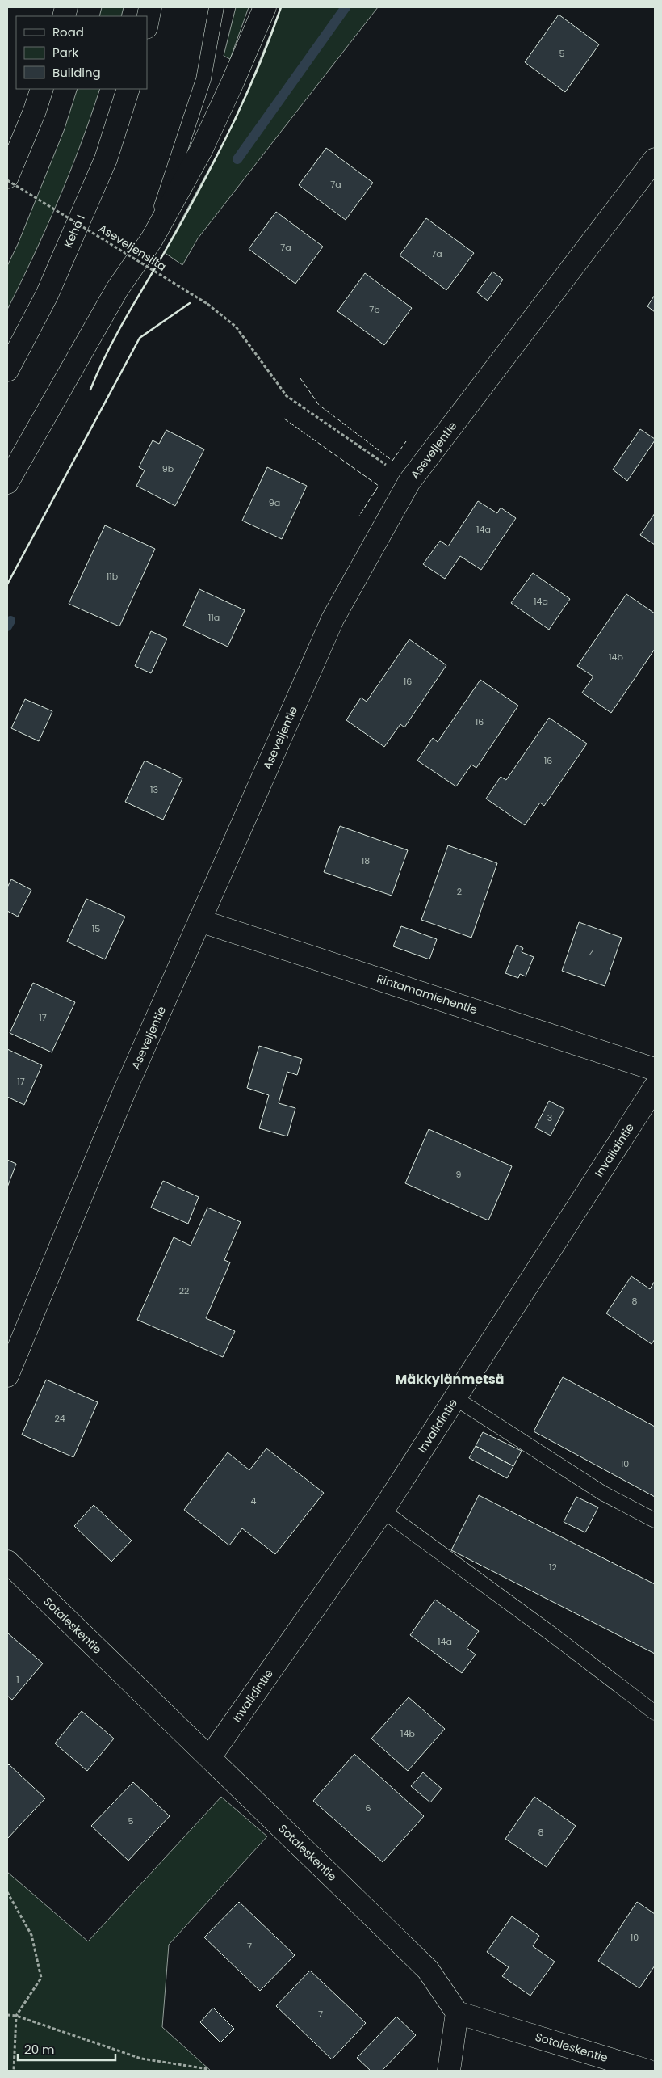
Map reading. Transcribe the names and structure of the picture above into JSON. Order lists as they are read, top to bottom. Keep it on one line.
{"streets":{"main road":["Kehä I","Aseveljentie","Rintamamiehentie","Invalidintie","Sotaleskentie"],"path":["Aseveljensilta"]},"crossings":[["Aseveljensilta","Aseveljentie"],["Aseveljentie","Rintamamiehentie"],["Invalidintie","Sotaleskentie"]],"districts":["Mäkkylänmetsä"],"house_numbers":["5","7a","7a","7a","7b","9b","9a","14a","11b","14a","11a","14b","16","16","16","13","18","2","15","4","17","17","3","9","22","8","24","10","4","12","14a","1","14b","6","5","8","10","7","7"],"legend":["Road","Park","Building"],"scale_bar":"20 m"}
